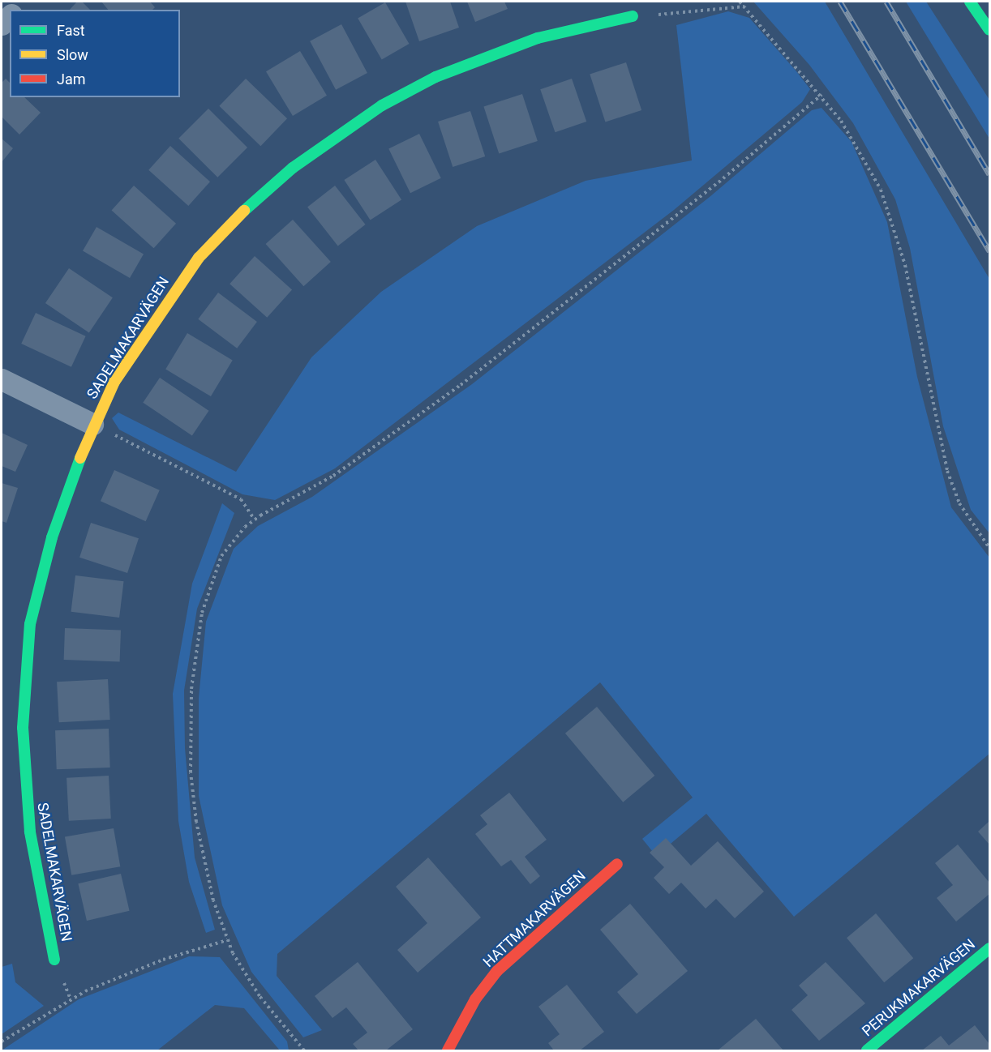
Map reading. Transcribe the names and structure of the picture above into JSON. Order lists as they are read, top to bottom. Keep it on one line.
{"streets":{"street":["SADELMAKARVÄGEN","HATTMAKARVÄGEN","PERUKMAKARVÄGEN"]},"legend":["Fast","Slow","Jam"]}
